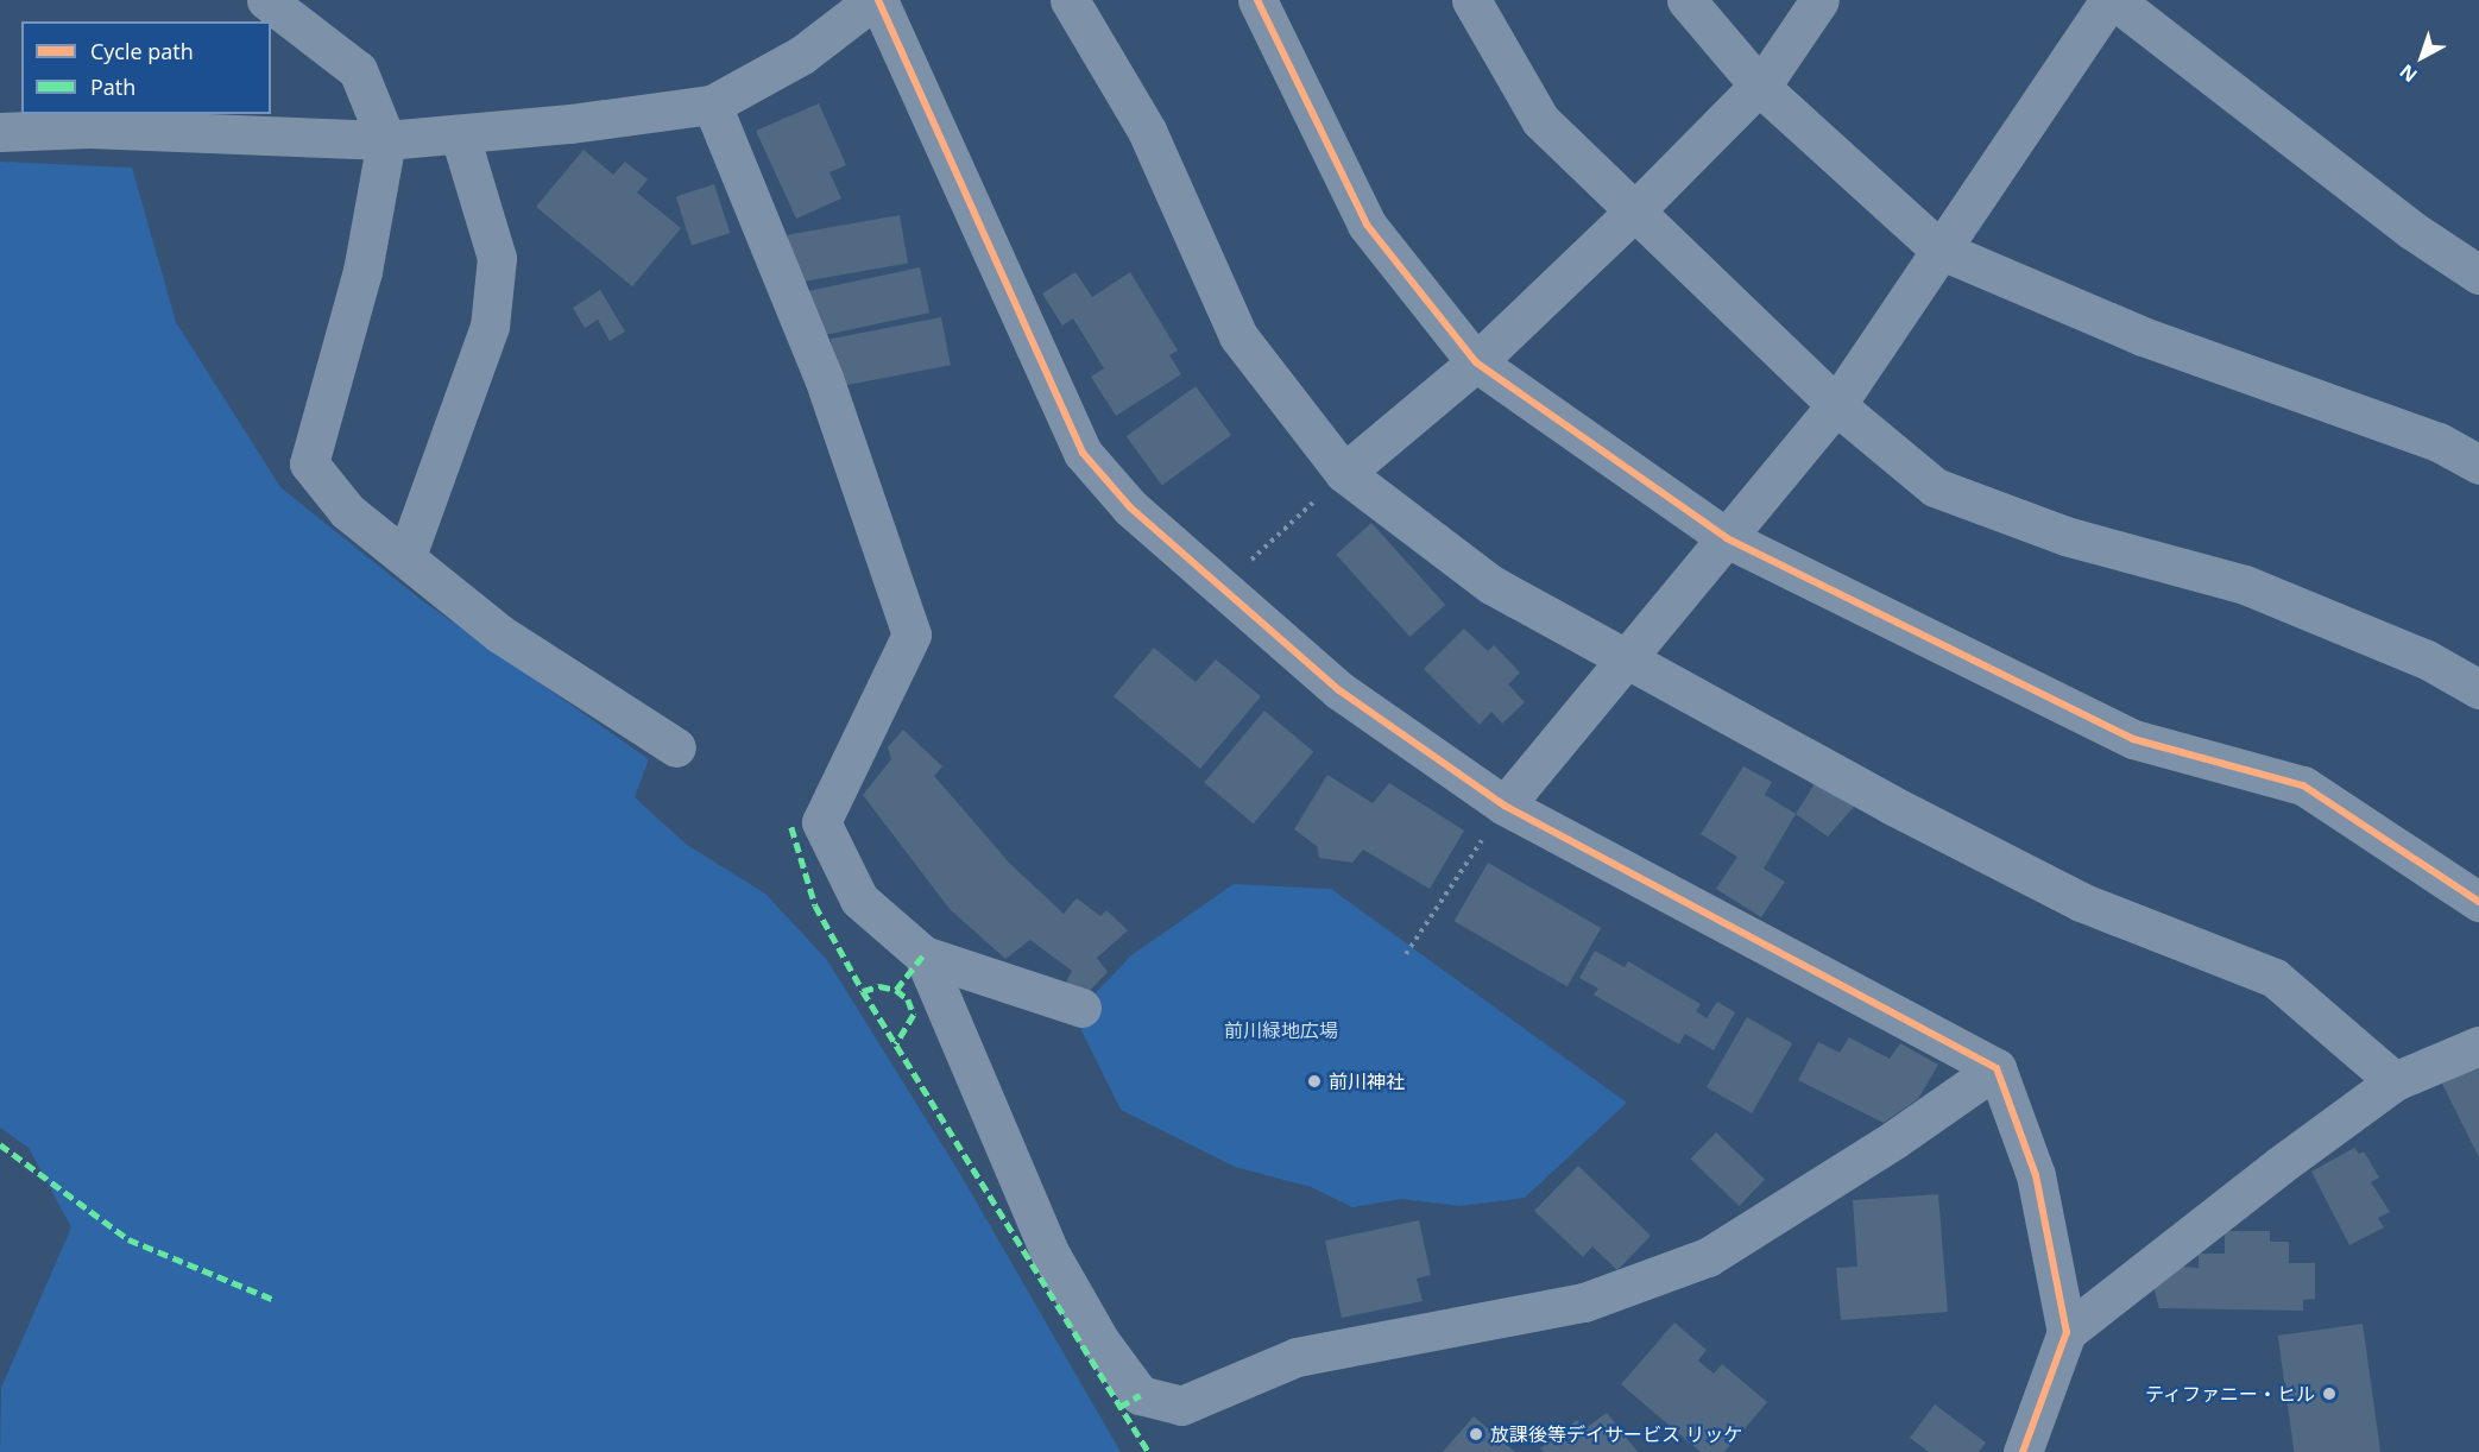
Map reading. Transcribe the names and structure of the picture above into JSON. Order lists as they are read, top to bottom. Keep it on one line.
{"parks":["前川緑地広場"],"places":["前川神社","ティファニー・ヒル","放課後等デイサービス リッケ"],"legend":["Cycle path","Path"],"north":"bottom left"}
